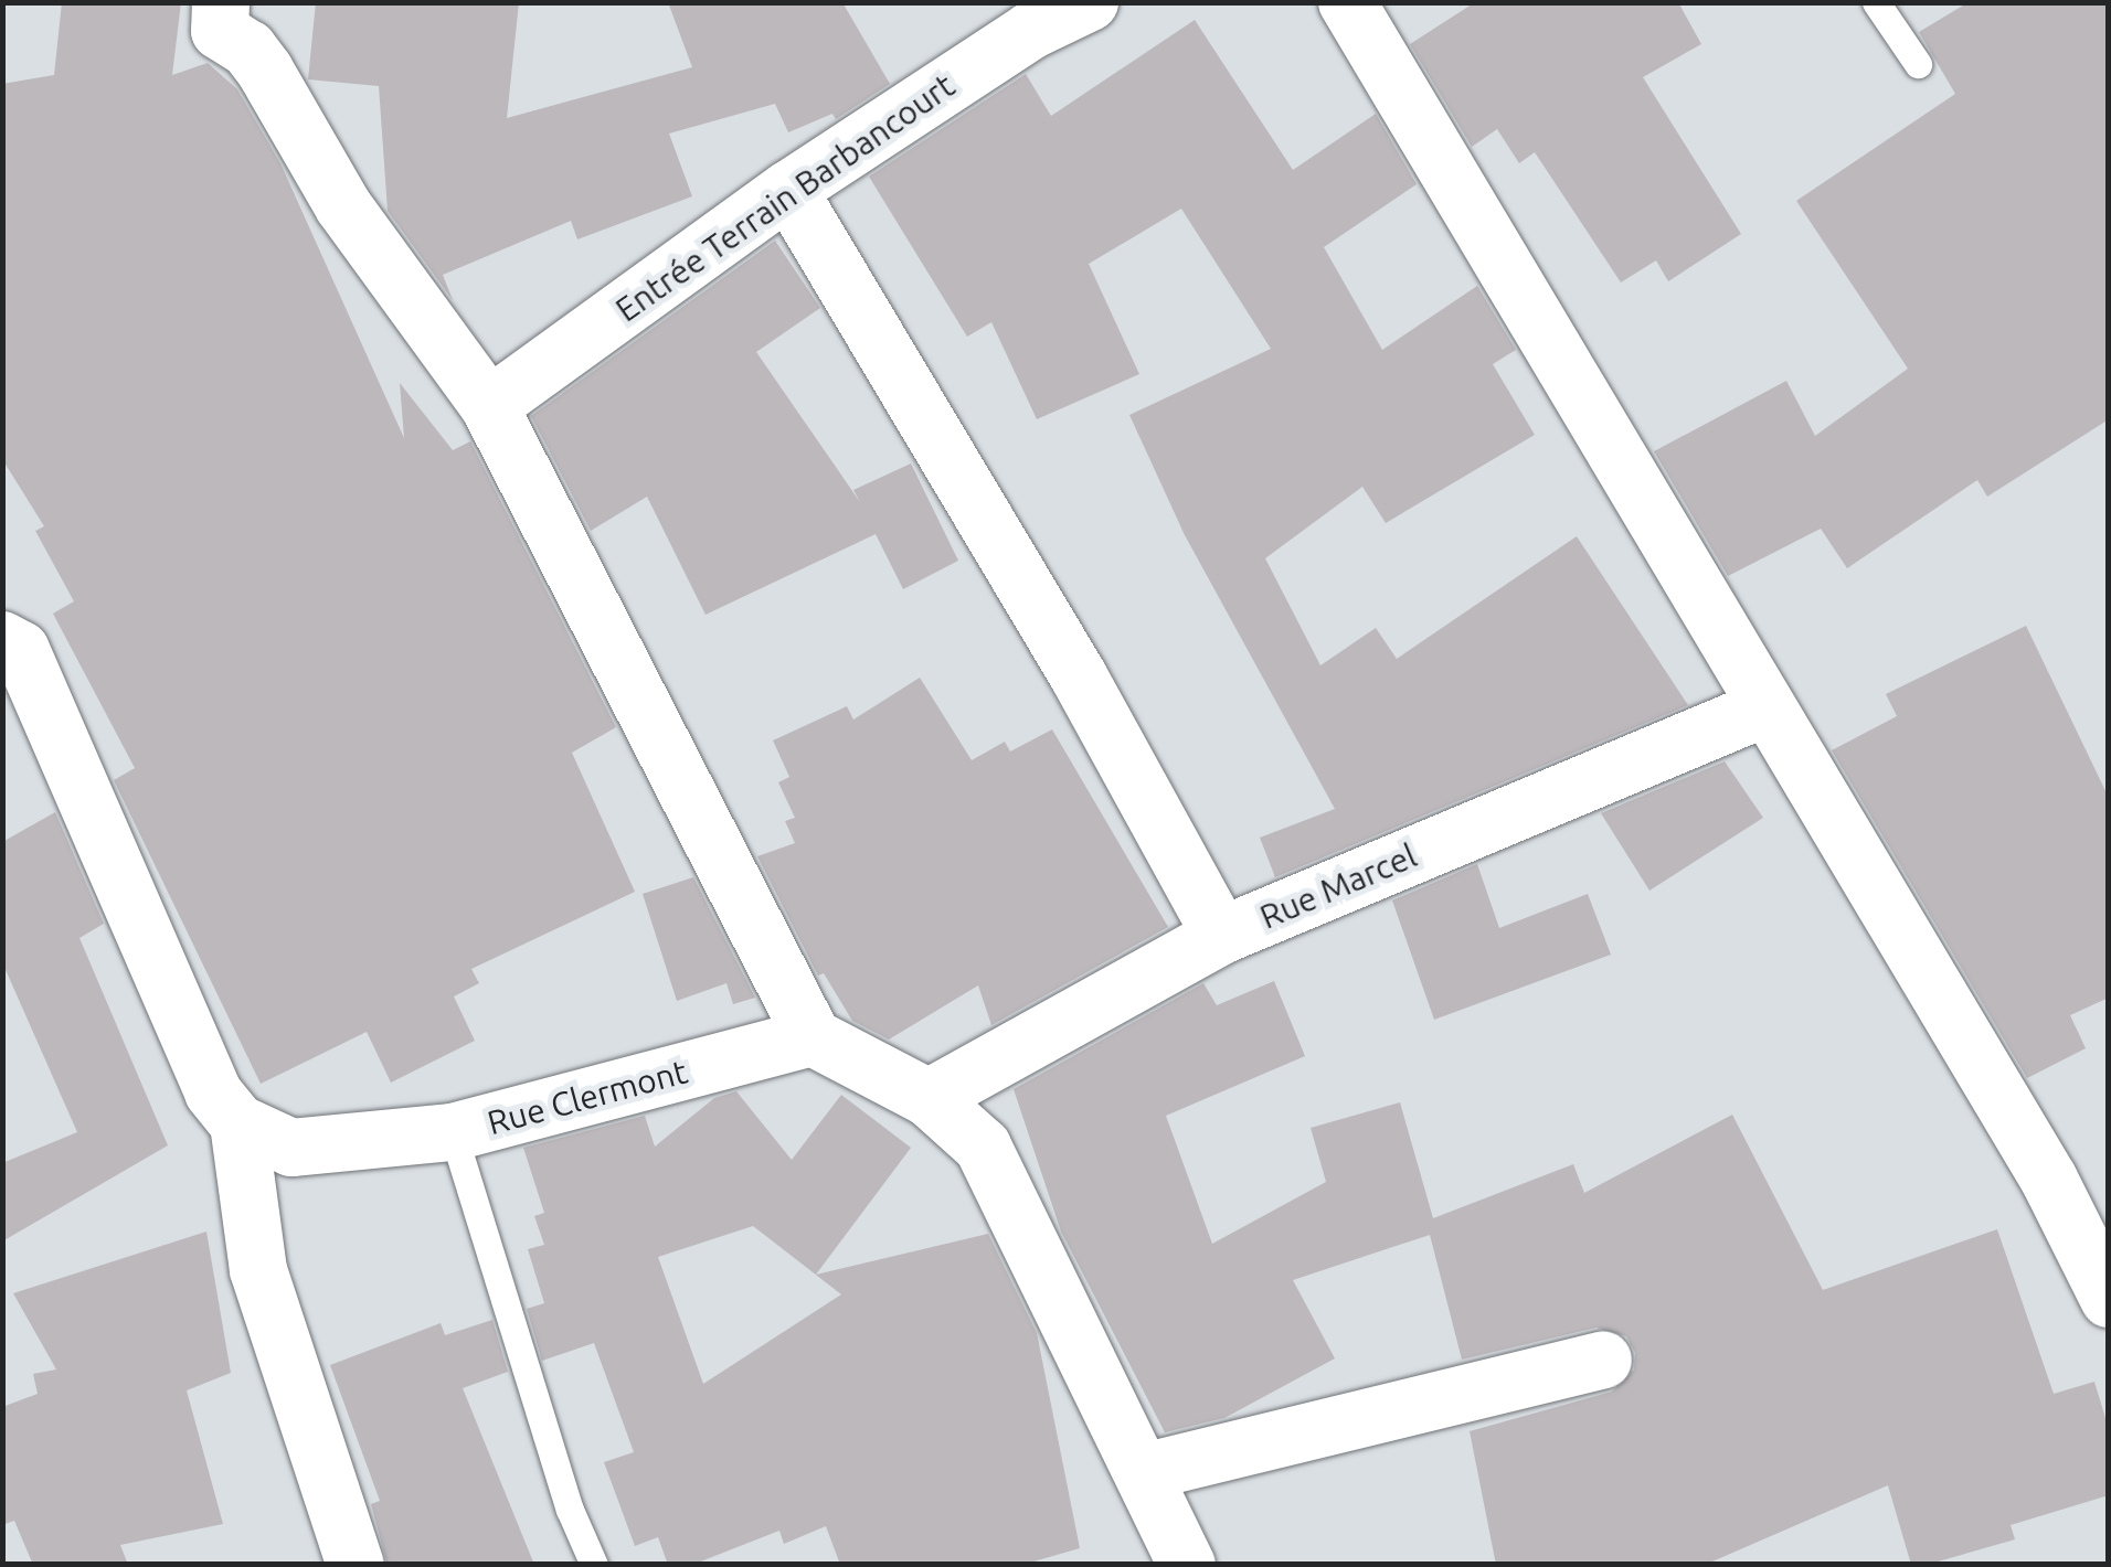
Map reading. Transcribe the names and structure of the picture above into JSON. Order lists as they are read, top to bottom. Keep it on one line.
{"streets":{"street":["Entrée Terrain Barbancourt","Rue Marcel","Rue Clermont"]}}
